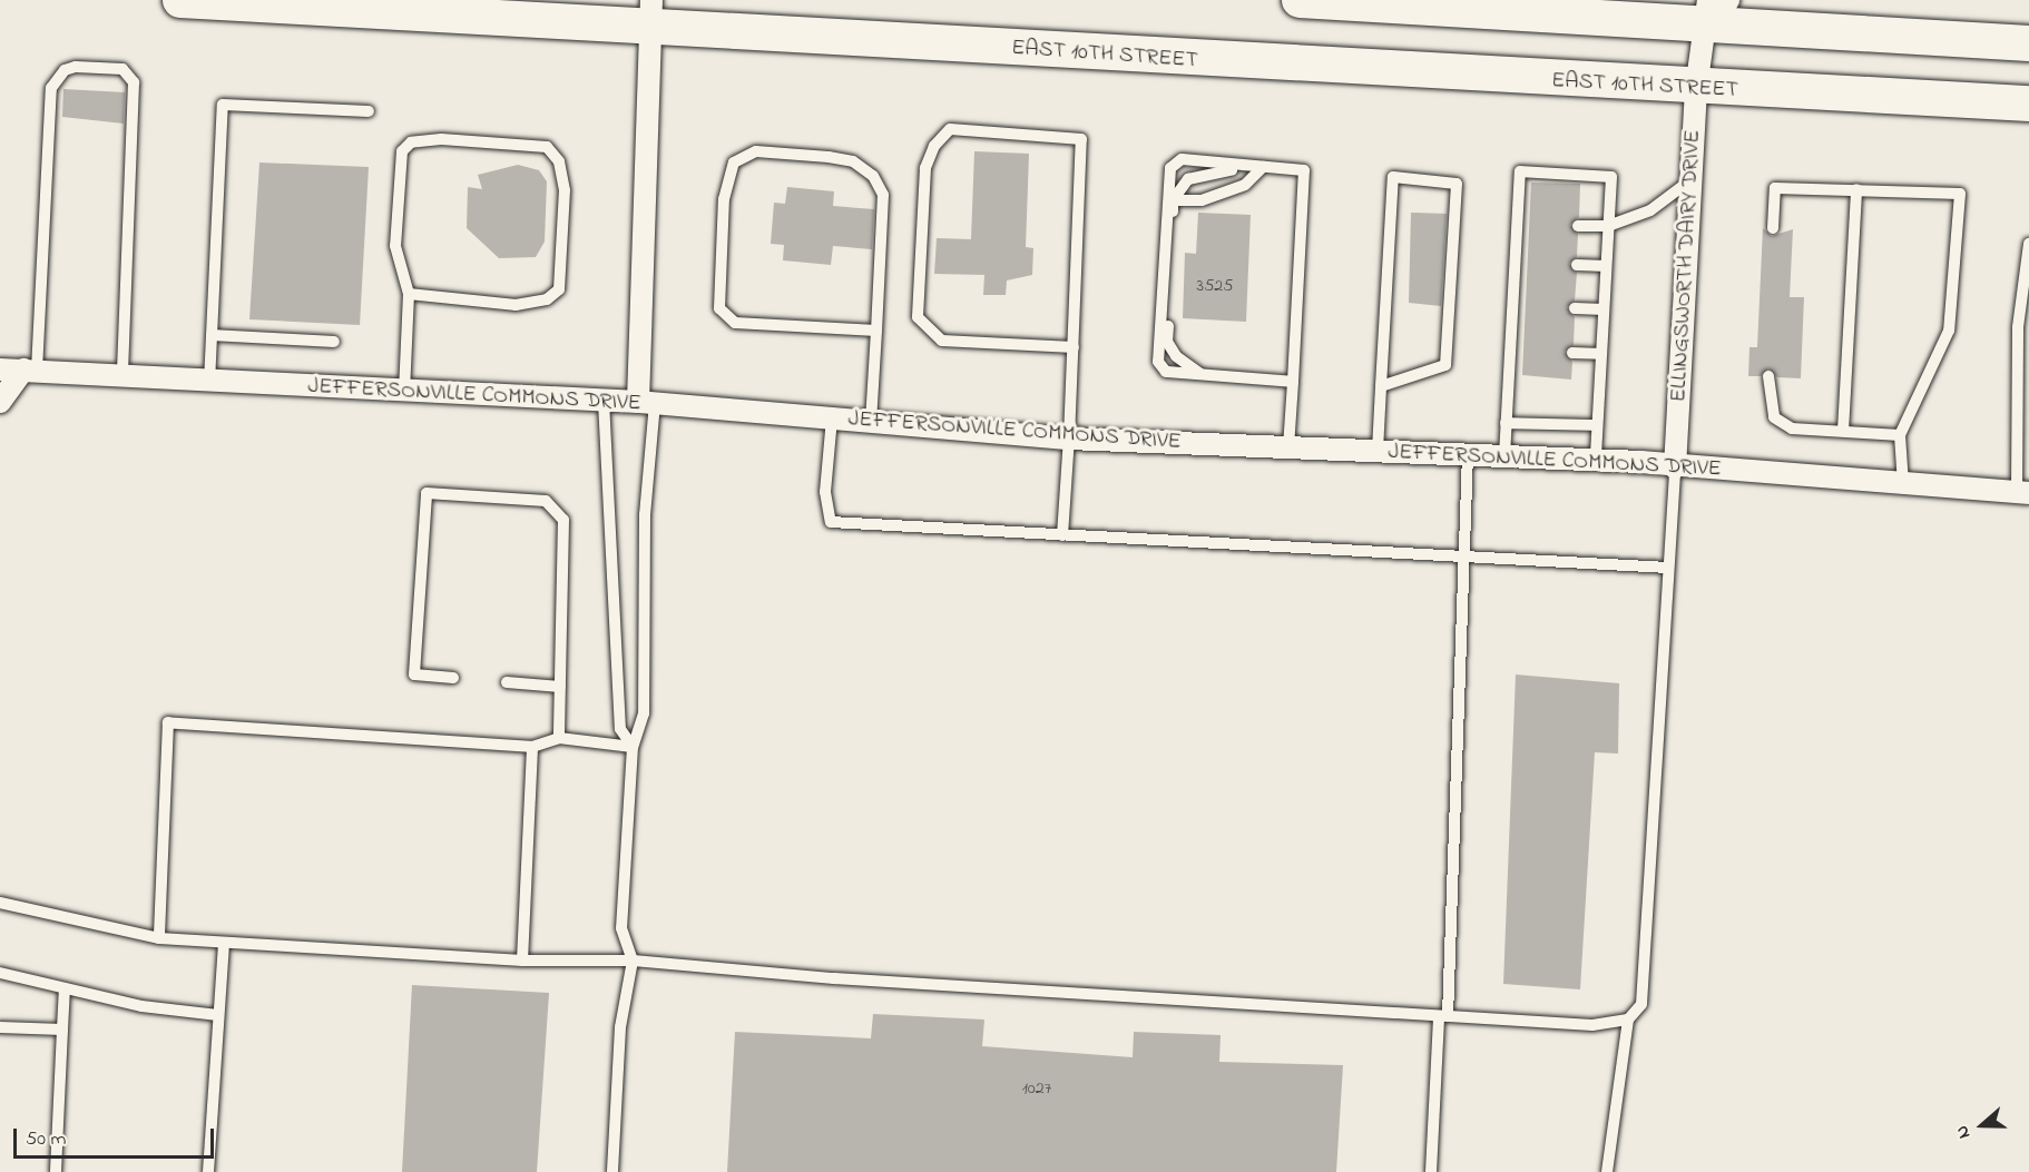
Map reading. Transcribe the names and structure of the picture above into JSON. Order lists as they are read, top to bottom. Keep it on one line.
{"streets":{"main road":["EAST 10TH STREET"],"street":["ELLINGSWORTH DAIRY DRIVE","JEFFERSONVILLE COMMONS DRIVE"]},"crossings":[["EAST 10TH STREET","ELLINGSWORTH DAIRY DRIVE"],["ELLINGSWORTH DAIRY DRIVE","JEFFERSONVILLE COMMONS DRIVE"]],"house_numbers":["3525","1027"],"scale_bar":"50 m","north":"left"}
